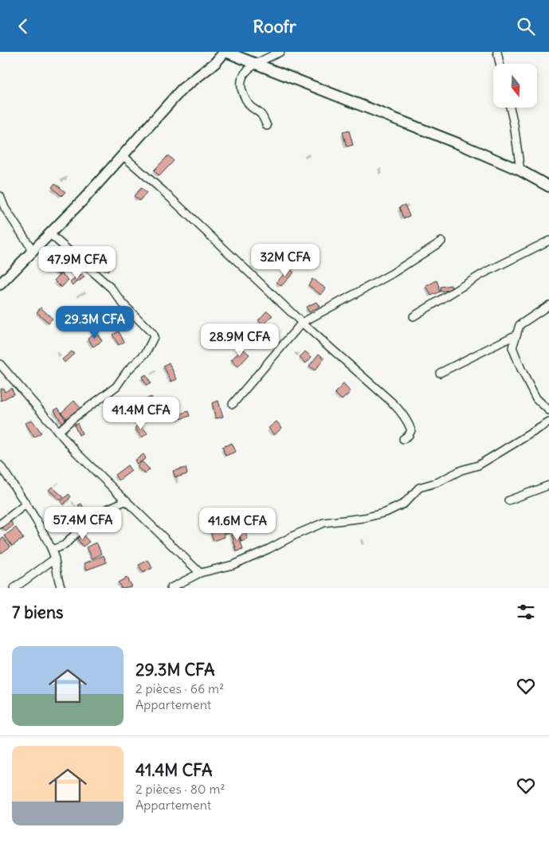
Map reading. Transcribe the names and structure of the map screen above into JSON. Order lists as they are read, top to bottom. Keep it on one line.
{"north":"bottom","page":{"header":"Roofr","price":["32M CFA","47.9M CFA","29.3M CFA","28.9M CFA","41.4M CFA","57.4M CFA","41.6M CFA"],"heading":"7 biens","list":[{"name":"29.3M CFA","note":"2 pièces · 66 m² · Appartement"},{"name":"41.4M CFA","note":"2 pièces · 80 m² · Appartement"}]}}
